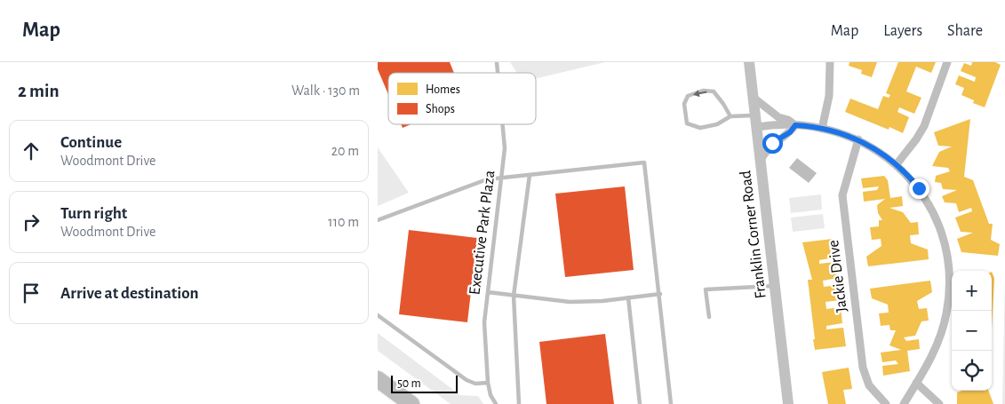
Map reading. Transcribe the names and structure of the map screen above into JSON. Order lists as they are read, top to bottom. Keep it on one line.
{"streets":{"main road":["Franklin Corner Road"],"street":["Jackie Drive"],"lane":["Executive Park Plaza"]},"legend":["Homes","Shops"],"scale_bar":"50 m","page":{"header":"Map","nav":["Map","Layers","Share"],"heading":["2 min","Walk · 130 m"],"list":[["Continue","Woodmont Drive","20 m"],["Turn right","Woodmont Drive","110 m"],"Arrive at destination"],"map_buttons":["+","−"],"scale":"50 m"}}
